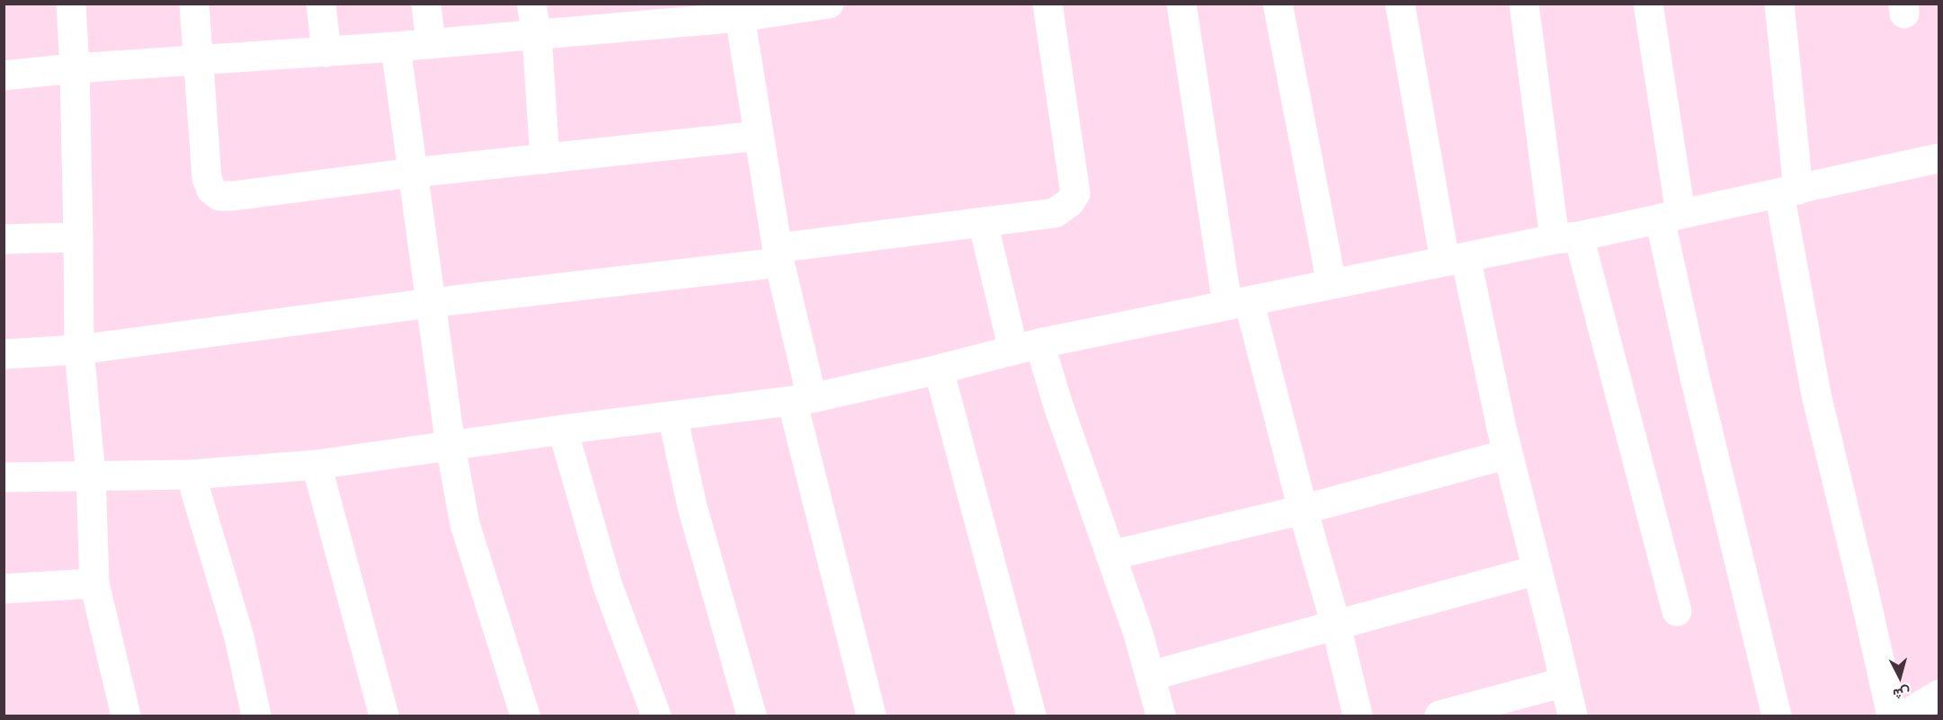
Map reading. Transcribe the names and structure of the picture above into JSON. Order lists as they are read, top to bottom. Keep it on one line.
{"north":"bottom"}
